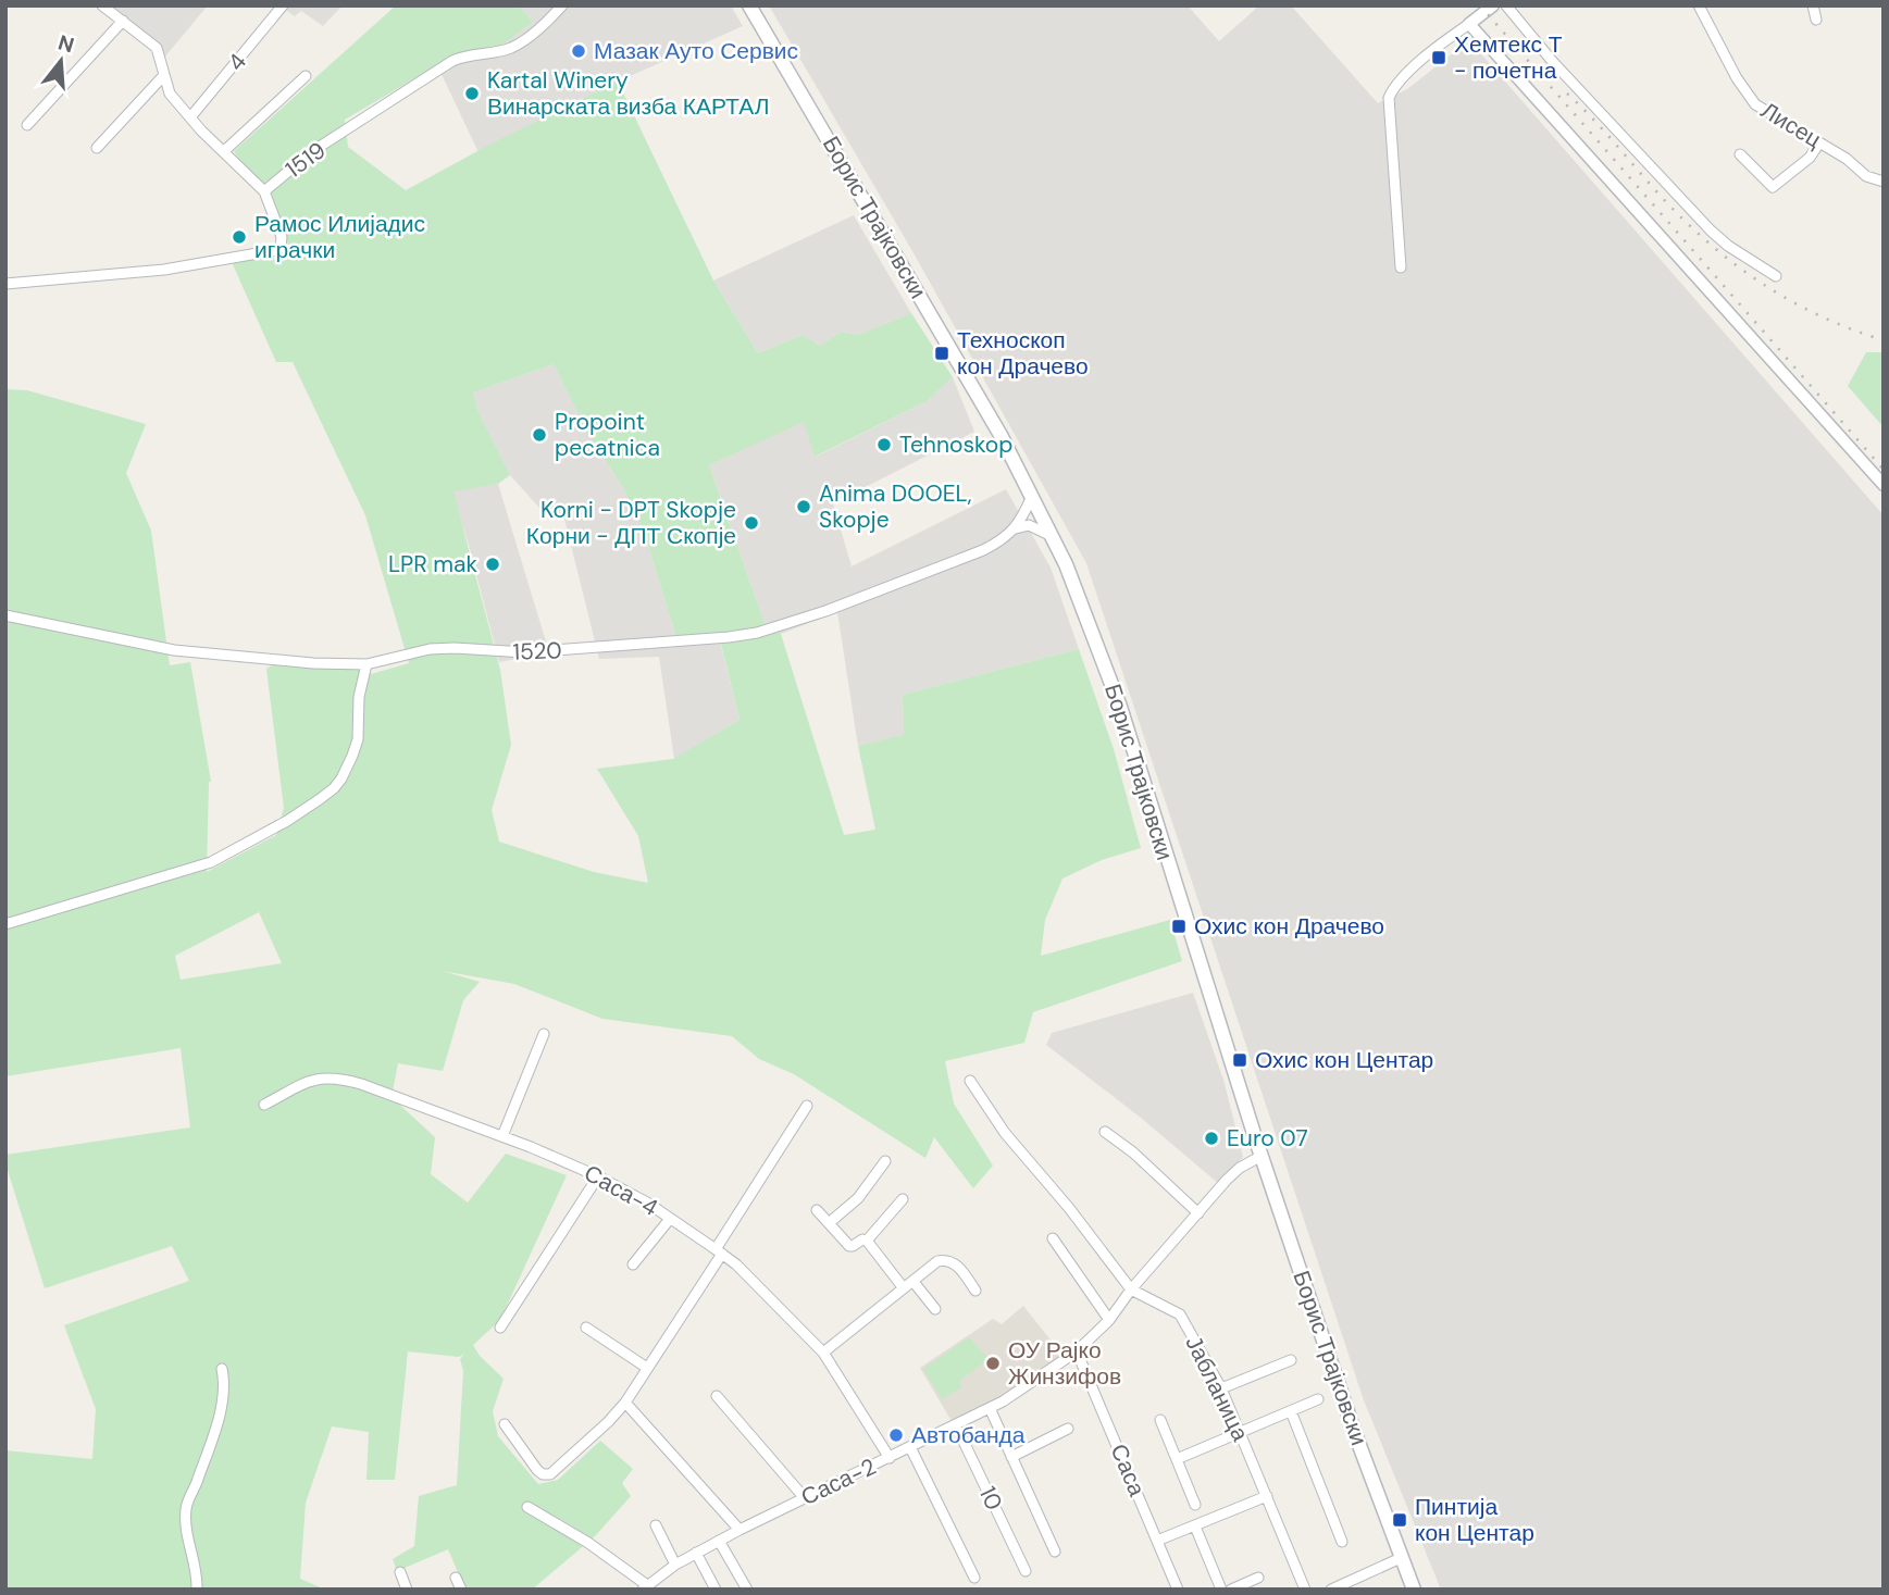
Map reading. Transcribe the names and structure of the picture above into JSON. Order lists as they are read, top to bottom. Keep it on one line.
{"streets":{"main road":["Борис Трајковски"],"street":["4","Лисец","1519","1520","Саса-4","Јабланица","Саса","Саса-2","10"]},"crossings":[["4","1519"],["Борис Трајковски","1520"],["Борис Трајковски","Саса-2"],["Саса-4","Саса-2"],["Јабланица","Саса-2"],["Саса","Саса-2"],["Саса-2","10"]],"places":{"other":["Мазак Ауто Сервис","Kartal Winery Винарската визба КАРТАЛ","Рамос Илијадис играчки","Propoint pecatnica","Tehnoskop","Anima DOOEL, Skopje","Korni - DPT Skopje Корни - ДПТ Скопје","LPR mak","Euro 07","ОУ Рајко Жинзифов","Автобанда"],"transit":["Хемтекс Т - почетна","Техноскоп кон Драчево","Охис кон Драчево","Охис кон Центар","Пинтија кон Центар"]},"north":"top"}
